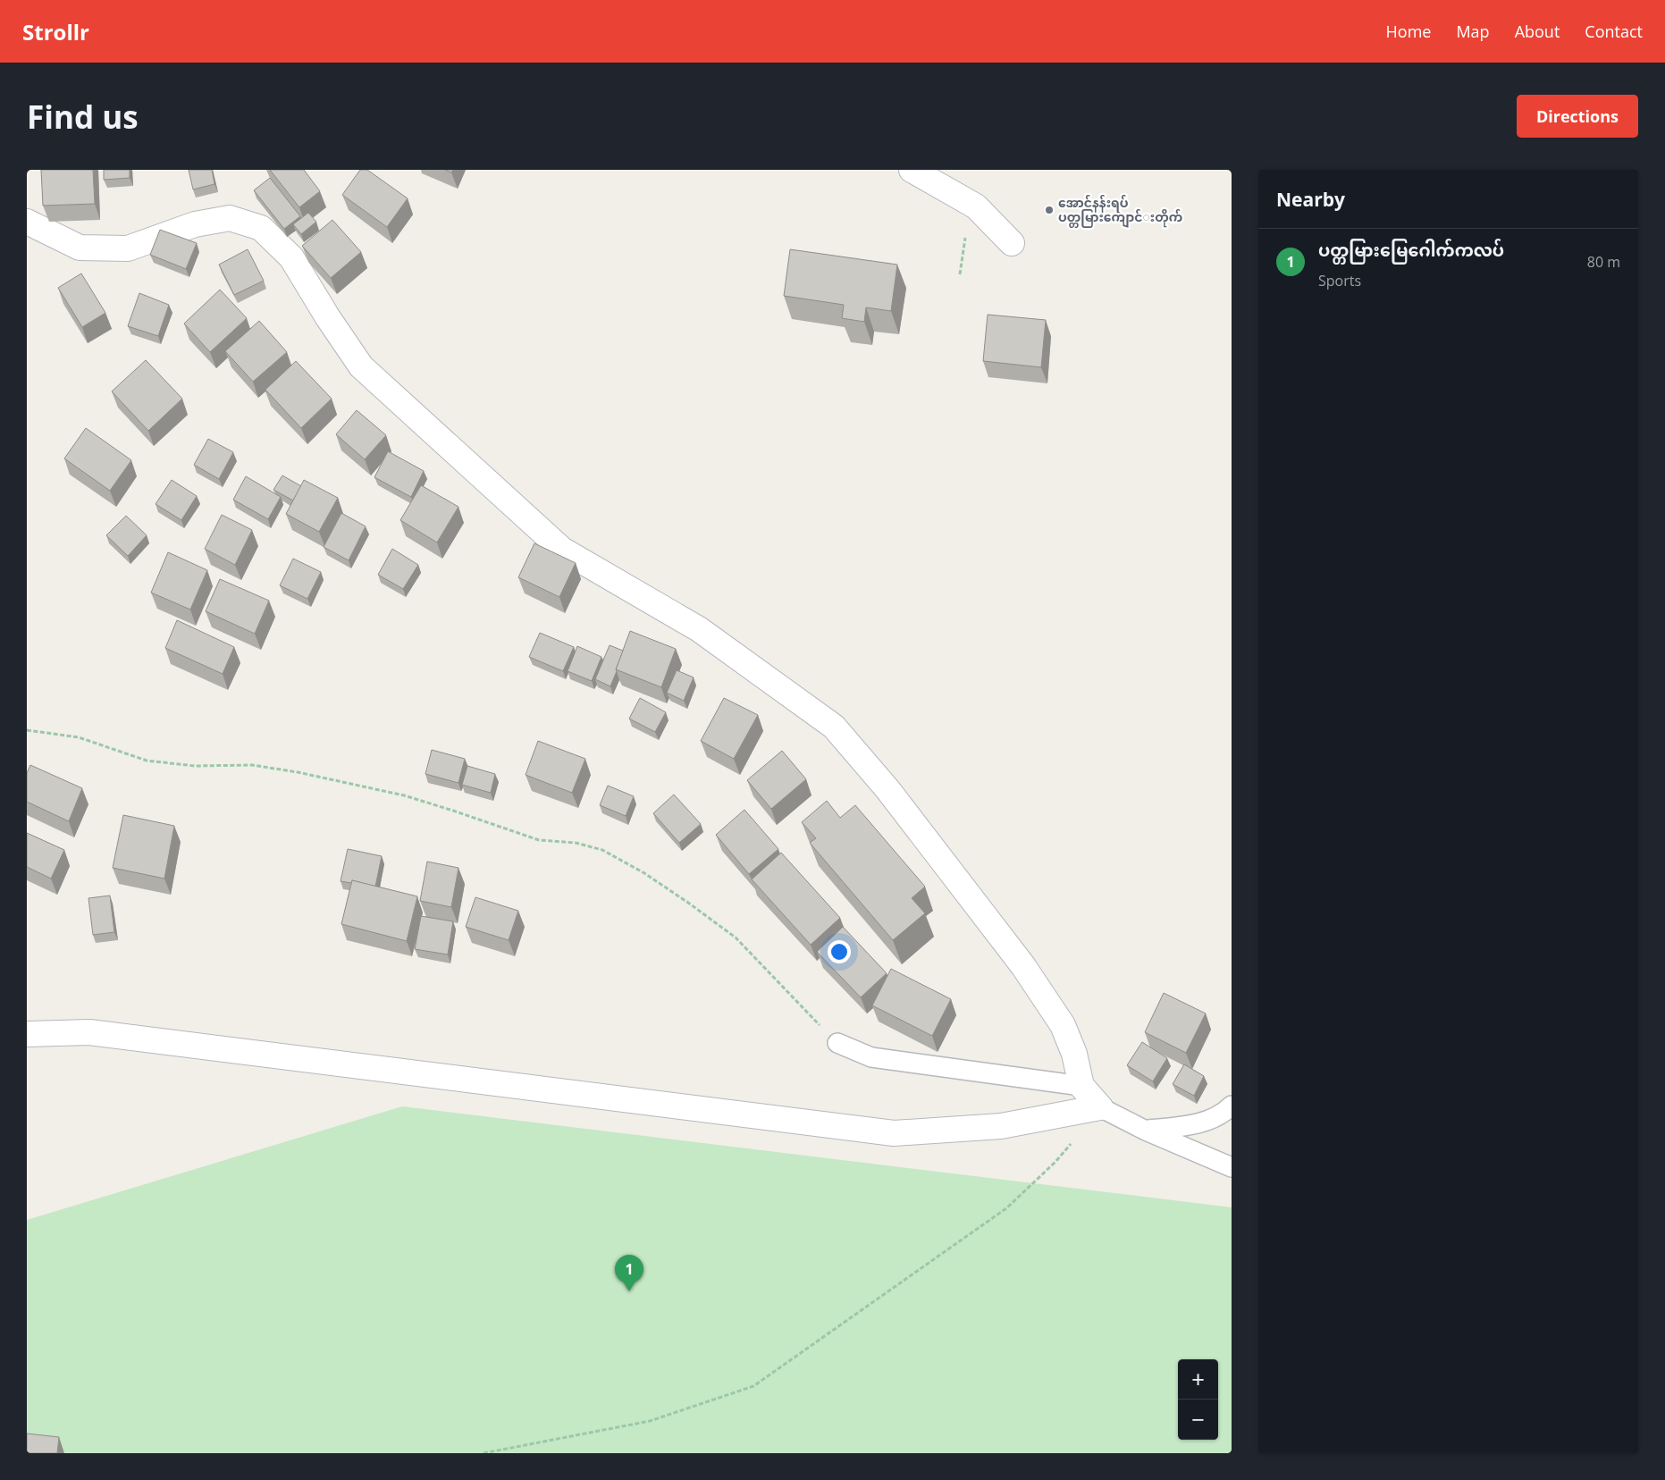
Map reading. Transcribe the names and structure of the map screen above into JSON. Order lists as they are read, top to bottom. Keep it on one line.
{"places":["အောင်နန်းရပ် ပတ္တမြား‌ကျောင်‌းတိုက်"],"page":{"header":"Strollr","nav":["Home","Map","About","Contact"],"buttons":"Directions","title":"Find us","heading":"Nearby","list":[{"mark":"1","name":"ပတ္တမြားမြေဂေါက်ကလပ်","note":"Sports","value":"80 m"}],"pins":"1","map_buttons":["+","−"]}}
